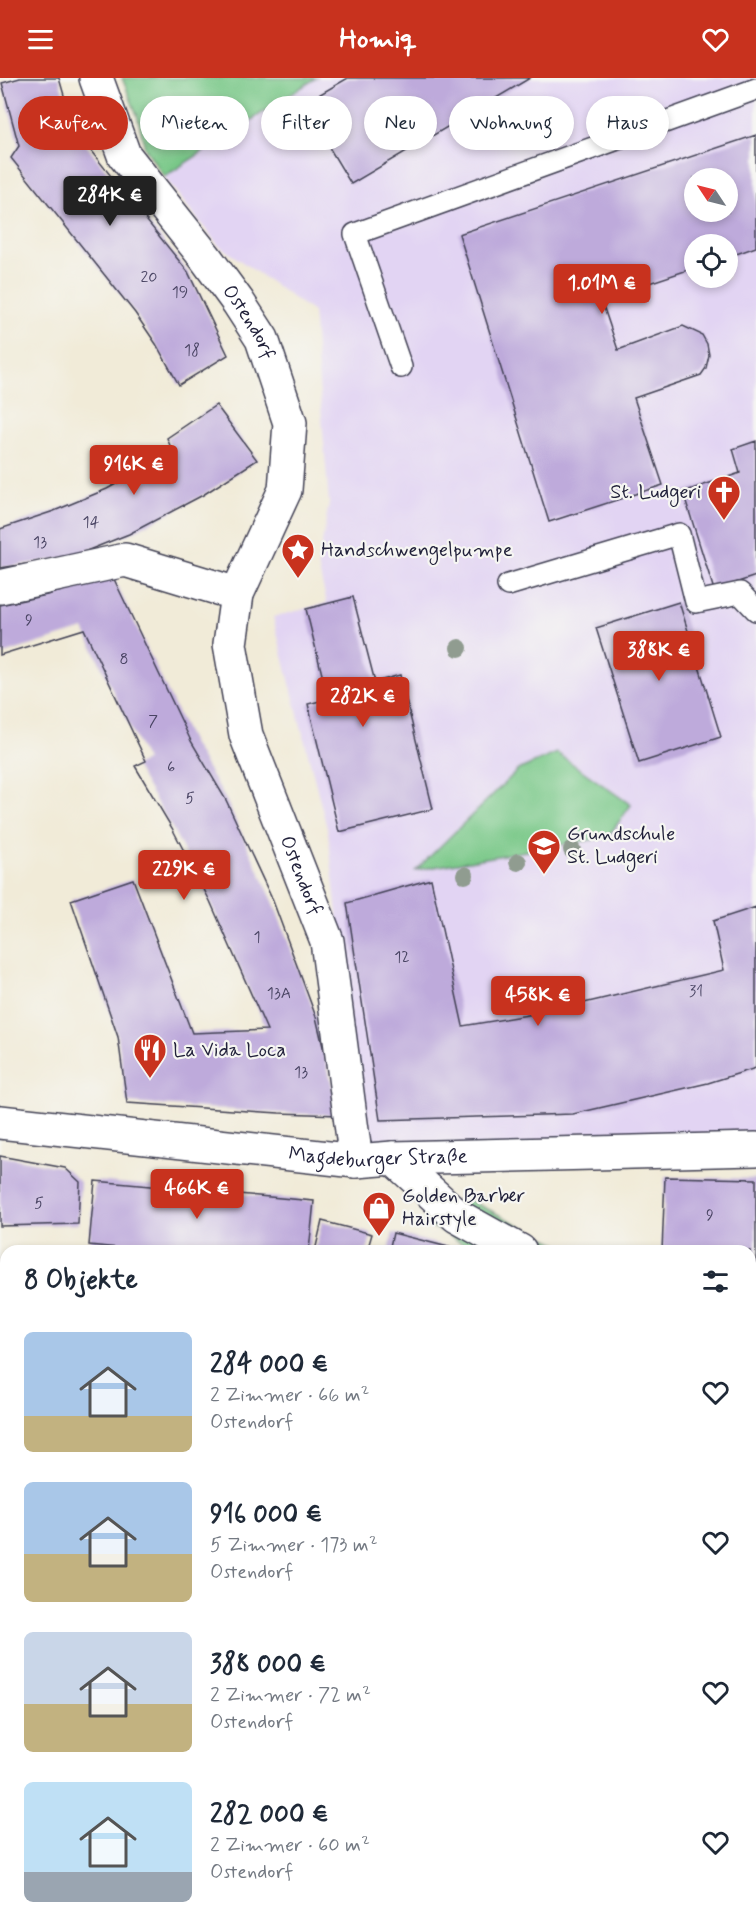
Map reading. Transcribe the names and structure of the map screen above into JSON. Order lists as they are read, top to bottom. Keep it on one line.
{"streets":{"street":["Ostendorf","Magdeburger Straße"]},"crossings":[["Ostendorf","Magdeburger Straße"]],"places":{"church":["St. Ludgeri"],"place":["Handschwengelpumpe"],"school or university":["Grundschule St. Ludgeri"],"restaurant":["La Vida Loca"],"shop":["Golden Barber Hairstyle"]},"house_numbers":["20","19","18","14","13","9","8","7","6","5","1","12","31","13A","13","5","9"],"north":"top left","page":{"header":"Homiq","chip":["Kaufen","Mieten","Filter","Neu","Wohnung","Haus"],"price":["284K €","1.01M €","916K €","388K €","282K €","229K €","458K €","466K €"],"heading":"8 Objekte","list":[{"name":"284 000 €","note":"2 Zimmer · 66 m² · Ostendorf"},{"name":"916 000 €","note":"5 Zimmer · 173 m² · Ostendorf"},{"name":"388 000 €","note":"2 Zimmer · 72 m² · Ostendorf"},{"name":"282 000 €","note":"2 Zimmer · 60 m² · Ostendorf"}]}}
